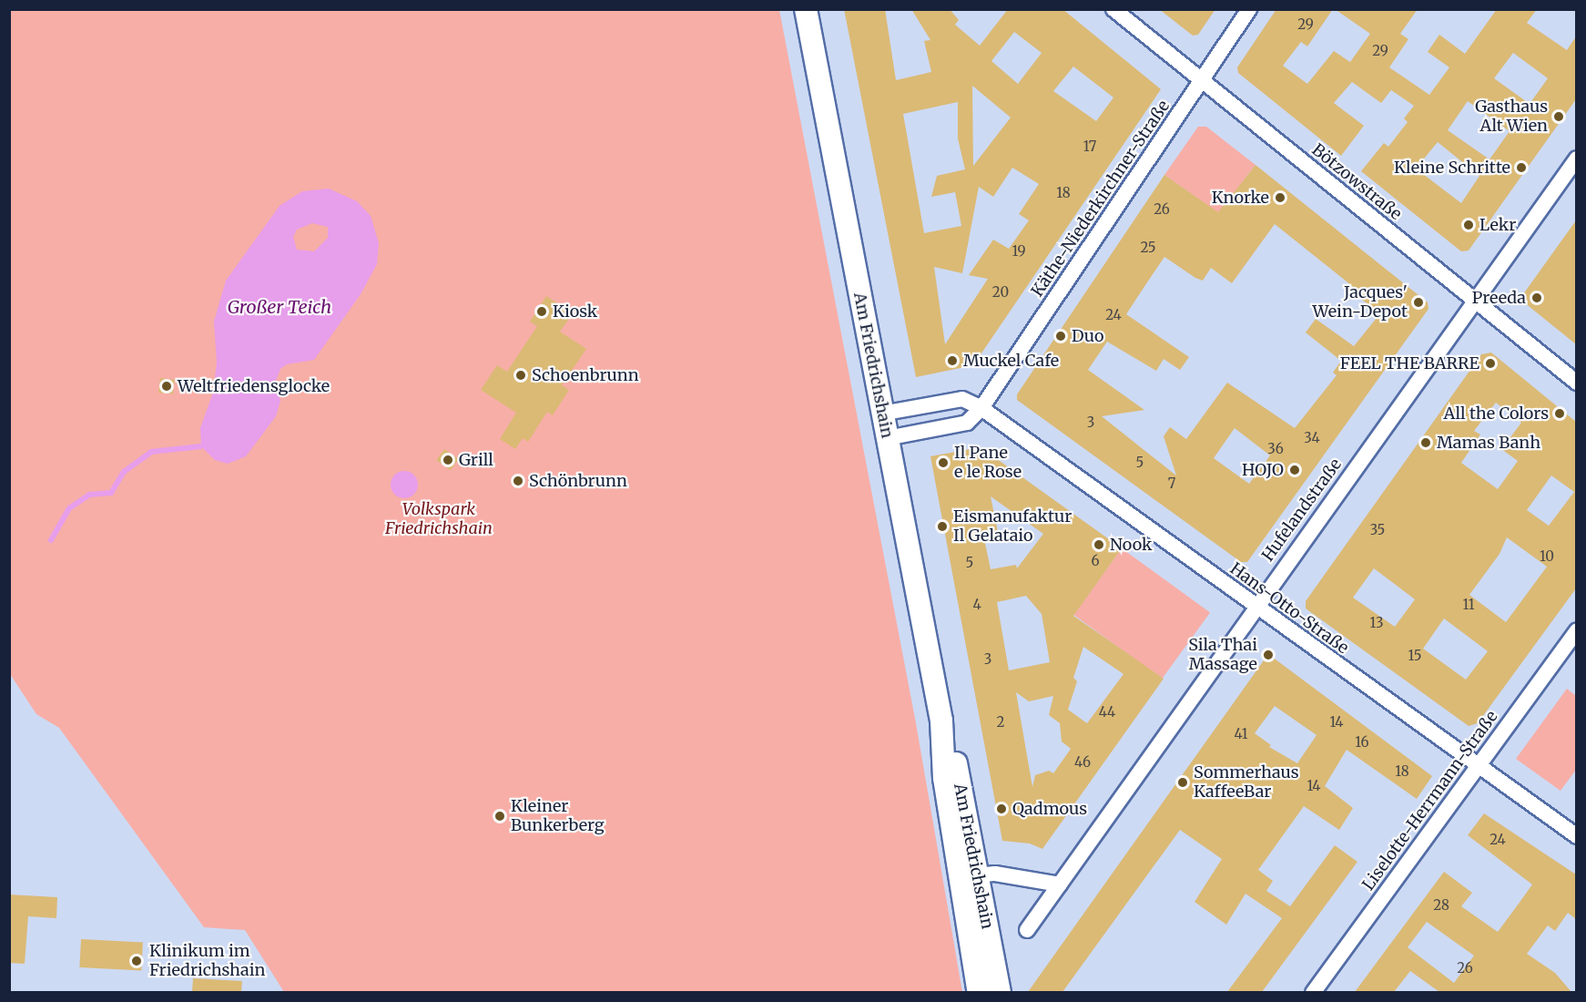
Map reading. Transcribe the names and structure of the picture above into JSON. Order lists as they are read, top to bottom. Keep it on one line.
{"streets":{"street":["Bötzowstraße","Käthe-Niederkirchner-Straße","Am Friedrichshain","Hufelandstraße","Hans-Otto-Straße","Liselotte-Herrmann-Straße"]},"crossings":[["Bötzowstraße","Käthe-Niederkirchner-Straße"],["Bötzowstraße","Hufelandstraße"],["Käthe-Niederkirchner-Straße","Am Friedrichshain"],["Käthe-Niederkirchner-Straße","Hans-Otto-Straße"],["Hufelandstraße","Hans-Otto-Straße"],["Hans-Otto-Straße","Liselotte-Herrmann-Straße"]],"water":["Großer Teich"],"parks":["Volkspark Friedrichshain"],"places":["Gasthaus Alt Wien","Kleine Schritte","Knorke","Lekr","Preeda","Jacques' Wein-Depot","Kiosk","Duo","Muckel Cafe","FEEL THE BARRE","Schoenbrunn","Weltfriedensglocke","All the Colors","Mamas Banh","Grill","Il Pane e le Rose","HOJO","Schönbrunn","Eismanufaktur Il Gelataio","Nook","Sila Thai Massage","Sommerhaus KaffeeBar","Qadmous","Kleiner Bunkerberg","Klinikum im Friedrichshain"],"house_numbers":["29","29","17","18","26","25","19","20","24","3","34","36","5","7","35","10","6","5","4","11","13","15","3","44","2","14","41","16","46","18","14","24","28","26"]}
